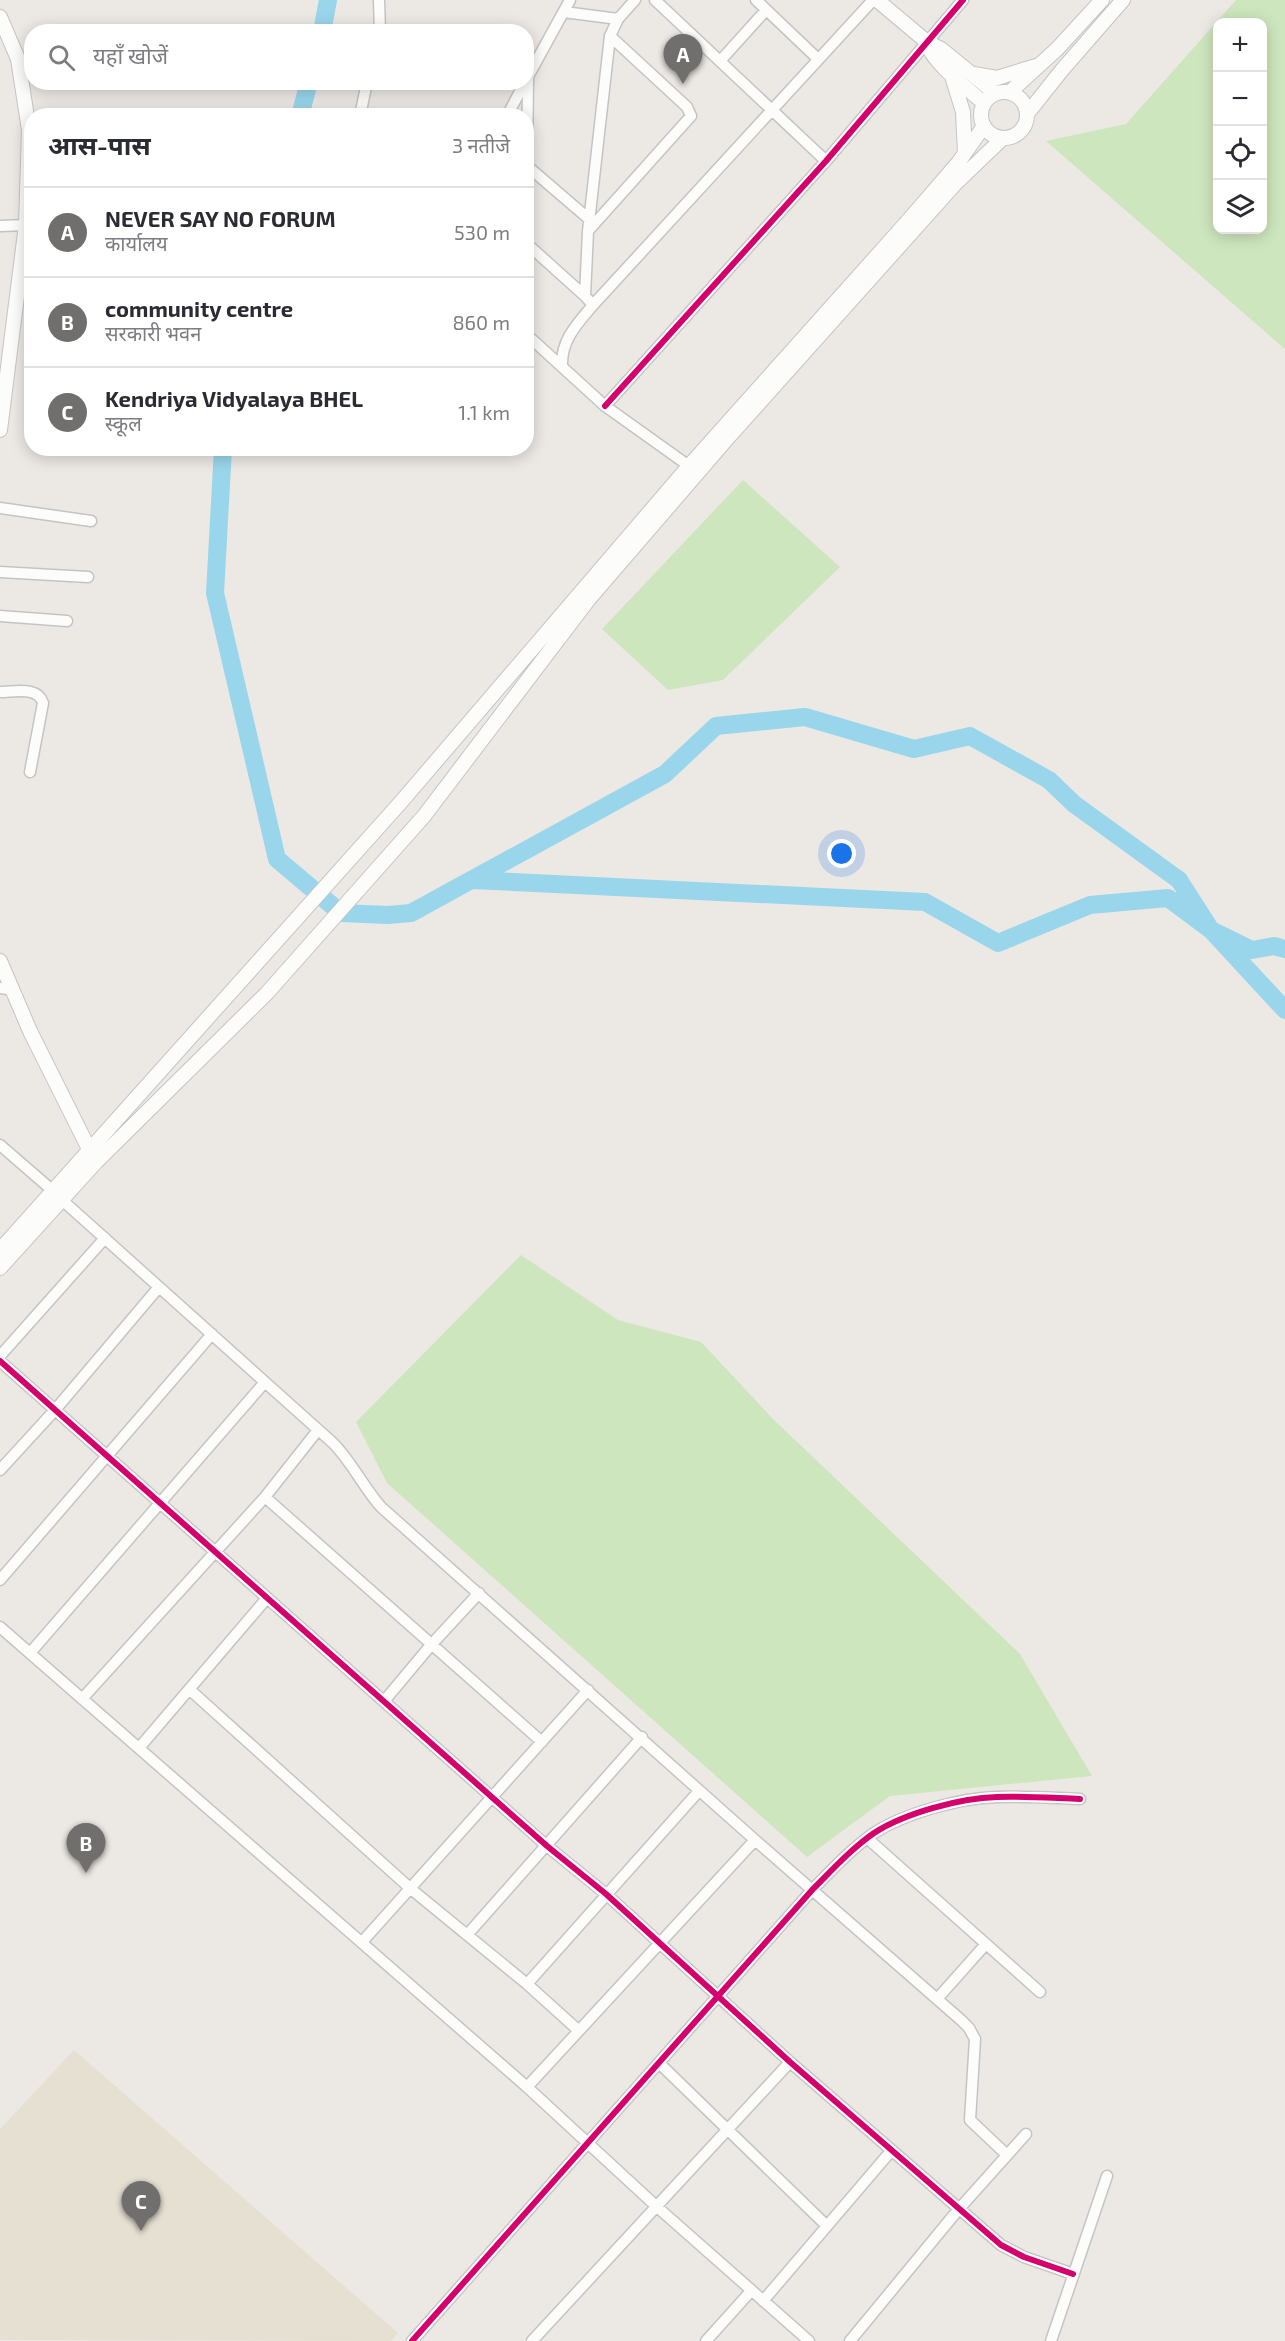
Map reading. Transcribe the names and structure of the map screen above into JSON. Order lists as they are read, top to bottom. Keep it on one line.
{"page":{"map_buttons":["+","−"],"search":"यहाँ खोजें","pins":["A","B","C"],"heading":["आस-पास","3 नतीजे"],"list":[{"mark":"A","name":"NEVER SAY NO FORUM","note":"कार्यालय","value":"530 m"},{"mark":"B","name":"community centre","note":"सरकारी भवन","value":"860 m"},{"mark":"C","name":"Kendriya Vidyalaya BHEL","note":"स्कूल","value":"1.1 km"}]}}
